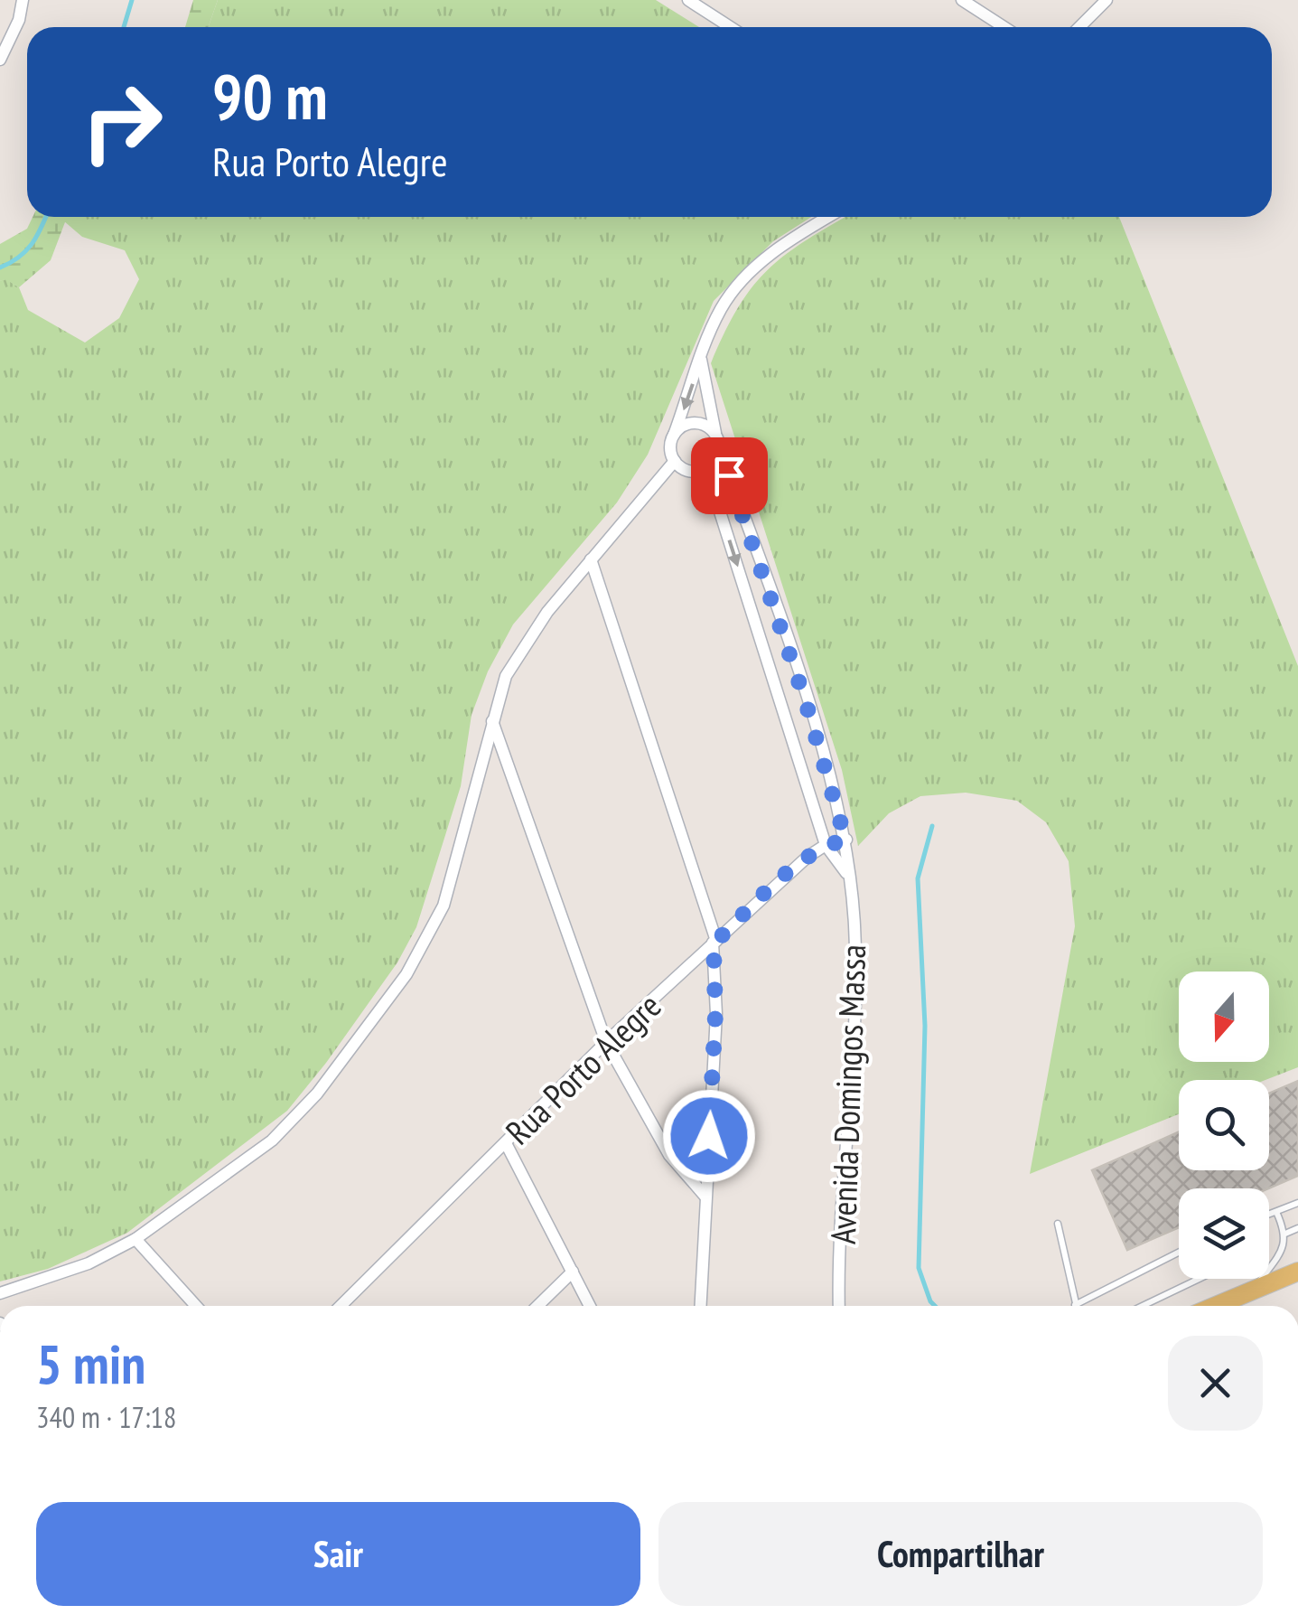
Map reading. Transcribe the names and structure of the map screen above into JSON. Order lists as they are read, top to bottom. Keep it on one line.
{"streets":{"street":["Rua Porto Alegre","Avenida Domingos Massa"]},"crossings":[["Rua Porto Alegre","Avenida Domingos Massa"]],"north":"bottom","page":{"turn":["90 m","Rua Porto Alegre"],"heading":["5 min","340 m · 17:18"],"buttons":["Sair","Compartilhar"]}}
